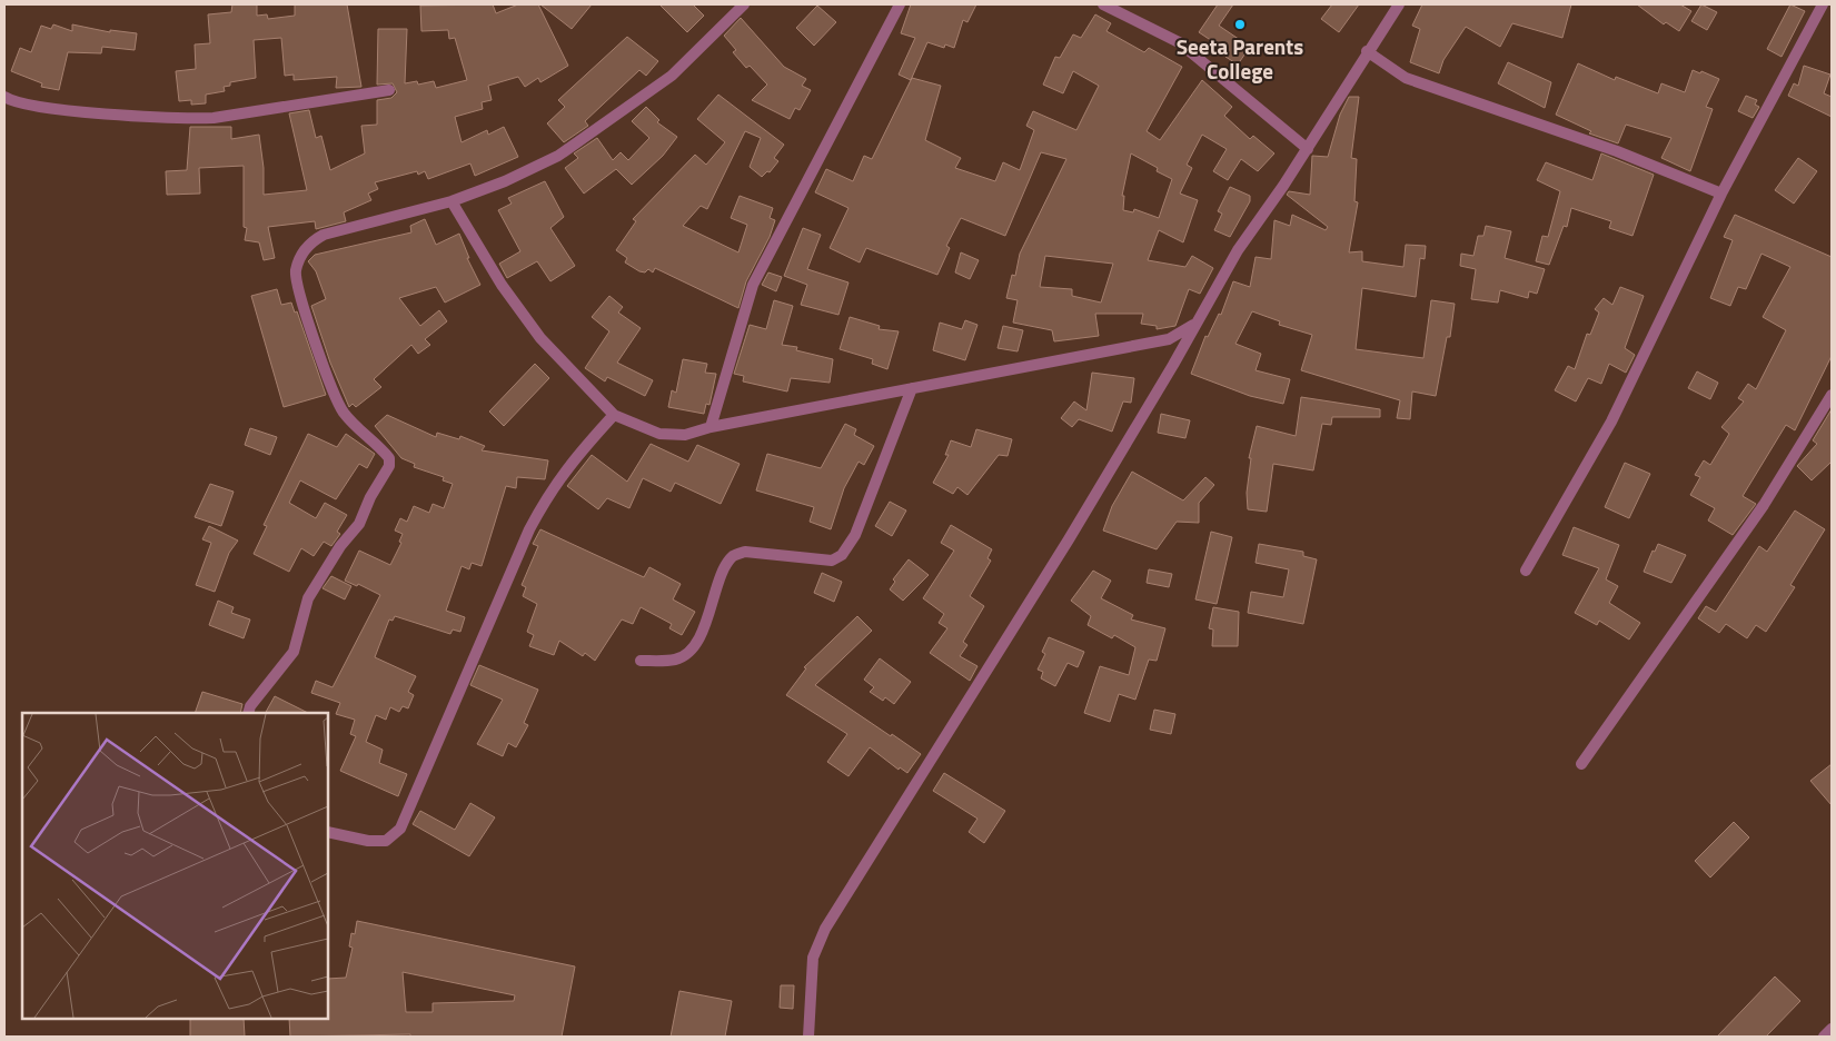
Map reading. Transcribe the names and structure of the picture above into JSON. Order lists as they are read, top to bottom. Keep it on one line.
{"places":["Seeta Parents College"]}
